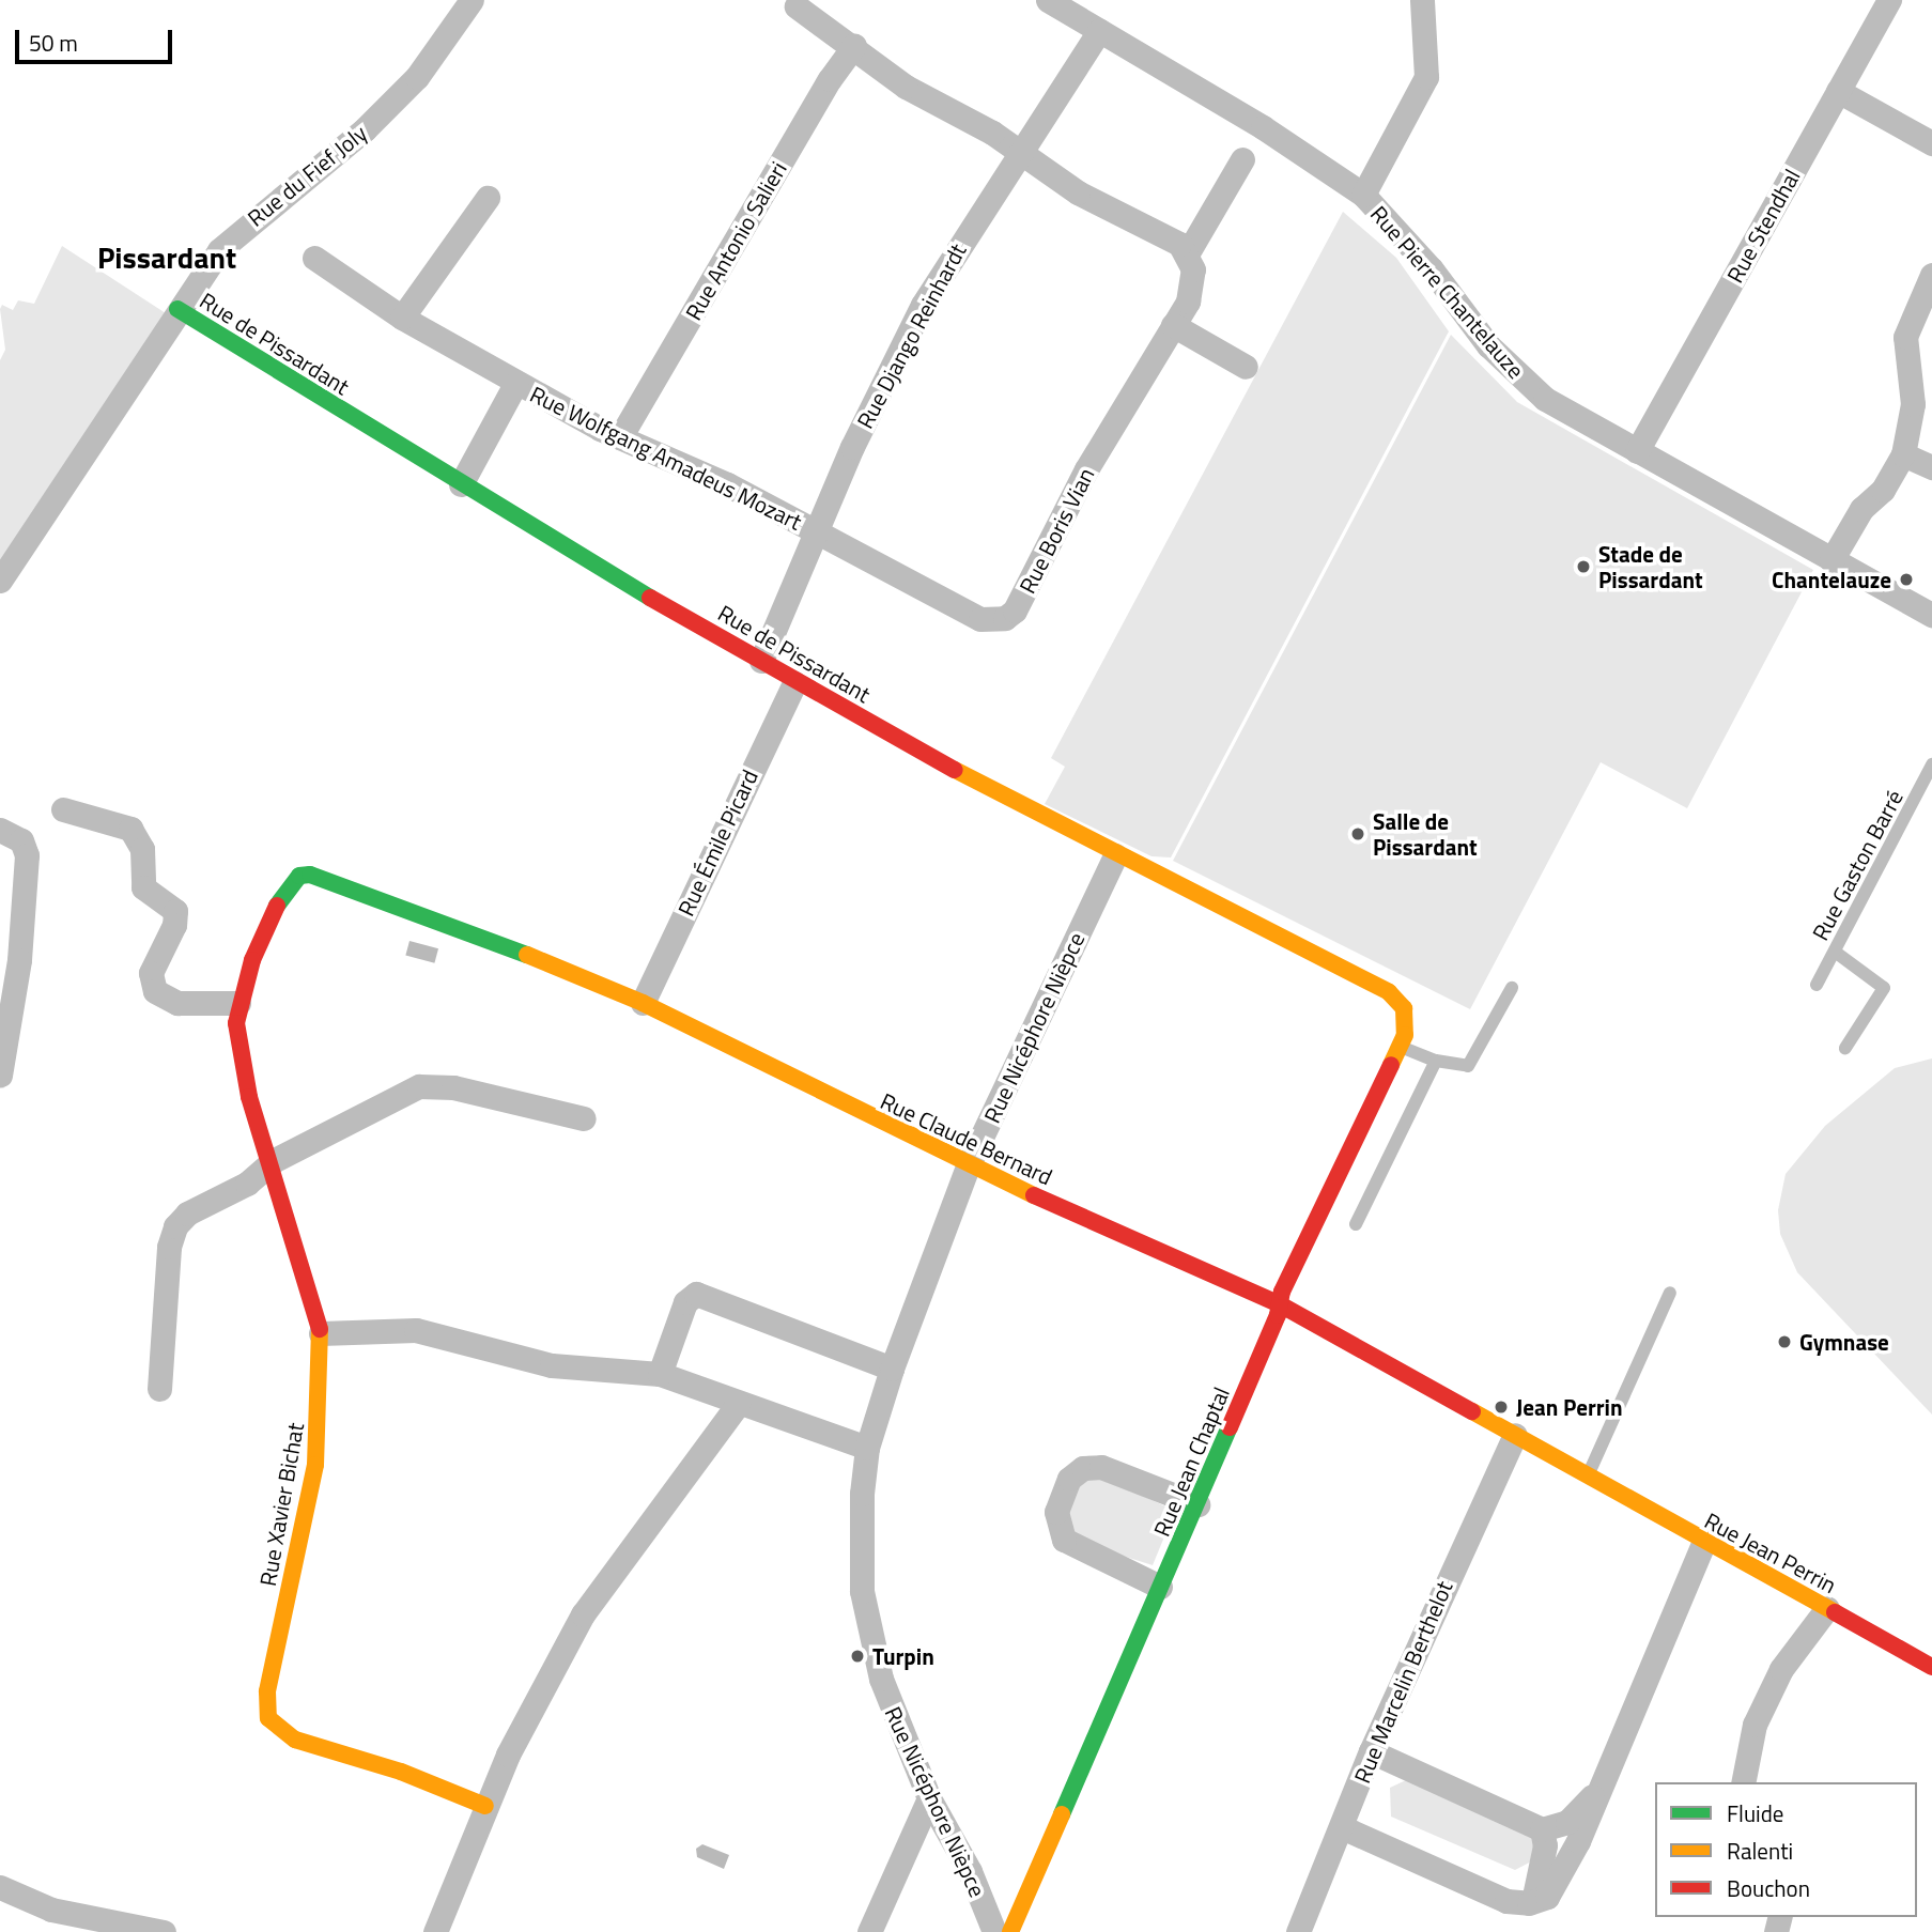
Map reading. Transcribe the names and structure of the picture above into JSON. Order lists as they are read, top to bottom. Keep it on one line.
{"streets":{"street":["Rue du Fief Joly","Rue Stendhal","Rue Antonio Salieri","Rue Pierre Chantelauze","Rue Django Reinhardt","Rue de Pissardant","Rue Wolfgang Amadeus Mozart","Rue Boris Vian","Rue Émile Picard","Rue Nicéphore Nièpce","Rue Claude Bernard","Rue Jean Chaptal","Rue Xavier Bichat","Rue Jean Perrin","Rue Marcelin Berthelot"],"lane":["Rue Gaston Barré"]},"crossings":[["Rue du Fief Joly","Rue de Pissardant"],["Rue Stendhal","Rue Pierre Chantelauze"],["Rue Antonio Salieri","Rue Wolfgang Amadeus Mozart"],["Rue Pierre Chantelauze","Rue Django Reinhardt"],["Rue Django Reinhardt","Rue de Pissardant"],["Rue Django Reinhardt","Rue Wolfgang Amadeus Mozart"],["Rue Django Reinhardt","Rue Boris Vian"],["Rue de Pissardant","Rue Émile Picard"],["Rue de Pissardant","Rue Nicéphore Nièpce"],["Rue de Pissardant","Rue Jean Chaptal"],["Rue Wolfgang Amadeus Mozart","Rue Boris Vian"],["Rue Émile Picard","Rue Claude Bernard"],["Rue Nicéphore Nièpce","Rue Claude Bernard"],["Rue Claude Bernard","Rue Jean Chaptal"],["Rue Claude Bernard","Rue Xavier Bichat"],["Rue Claude Bernard","Rue Jean Perrin"],["Rue Claude Bernard","Rue Marcelin Berthelot"]],"districts":["Pissardant"],"places":["Stade de Pissardant","Chantelauze","Salle de Pissardant","Gymnase","Jean Perrin","Turpin"],"legend":["Fluide","Ralenti","Bouchon"],"scale_bar":"50 m"}
